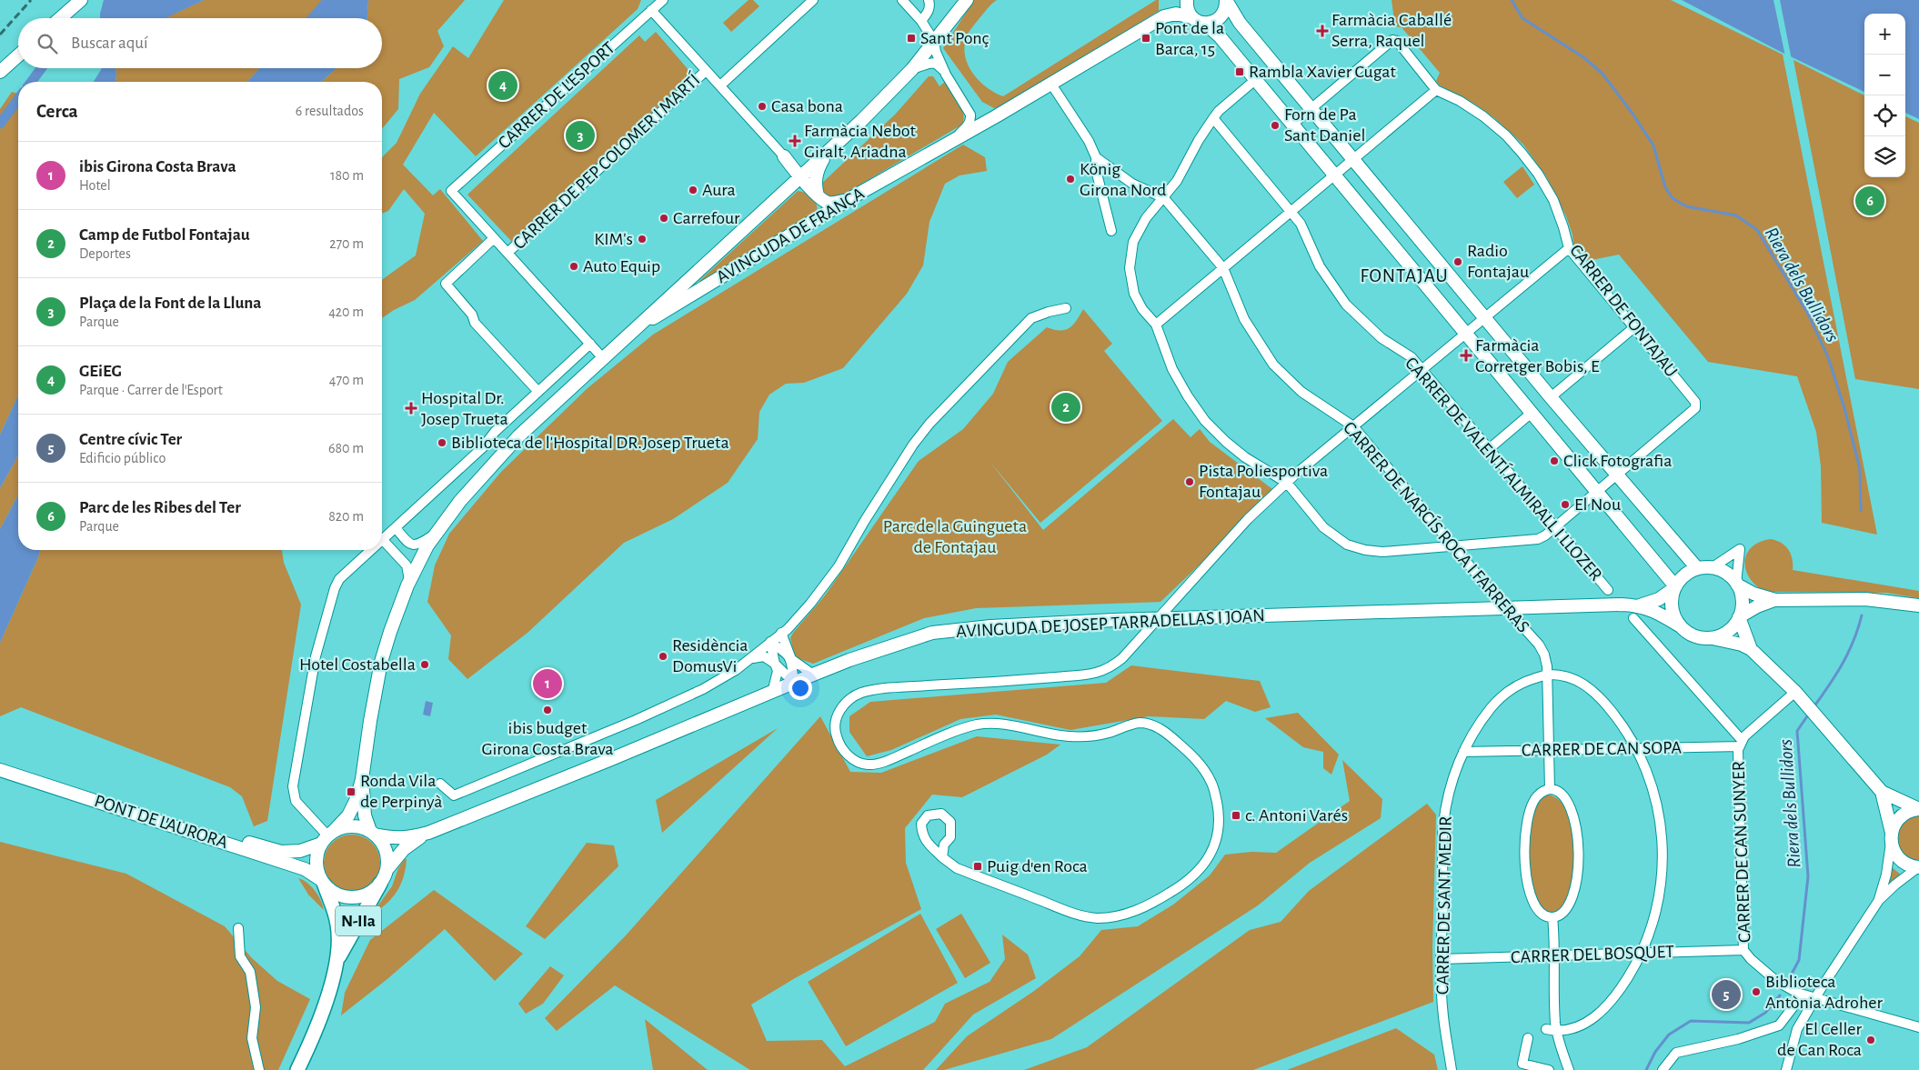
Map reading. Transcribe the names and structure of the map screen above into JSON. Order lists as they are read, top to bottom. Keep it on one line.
{"streets":{"main road":["AVINGUDA DE FRANÇA","AVINGUDA DE JOSEP TARRADELLAS I JOAN","PONT DE L'AURORA","N-IIa"],"street":["CARRER DE L'ESPORT","CARRER DE PEP COLOMER I MARTÍ","CARRER DE FONTAJAU","CARRER DE VALENTÍ ALMIRALL I LLOZER","CARRER DE NARCÍS ROCA I FARRERAS","CARRER DE CAN SOPA","CARRER DE CAN SUNYER","CARRER DE SANT MEDIR","CARRER DEL BOSQUET"]},"crossings":[["AVINGUDA DE FRANÇA","AVINGUDA DE JOSEP TARRADELLAS I JOAN"],["AVINGUDA DE FRANÇA","PONT DE L'AURORA"],["AVINGUDA DE FRANÇA","N-IIa"],["CARRER DE FONTAJAU","CARRER DE VALENTÍ ALMIRALL I LLOZER"],["CARRER DE FONTAJAU","CARRER DE NARCÍS ROCA I FARRERAS"],["CARRER DE NARCÍS ROCA I FARRERAS","AVINGUDA DE JOSEP TARRADELLAS I JOAN"],["CARRER DE NARCÍS ROCA I FARRERAS","CARRER DE CAN SOPA"],["CARRER DE NARCÍS ROCA I FARRERAS","CARRER DE SANT MEDIR"],["AVINGUDA DE JOSEP TARRADELLAS I JOAN","PONT DE L'AURORA"],["AVINGUDA DE JOSEP TARRADELLAS I JOAN","N-IIa"],["CARRER DE CAN SOPA","CARRER DE CAN SUNYER"],["CARRER DE CAN SOPA","CARRER DE SANT MEDIR"],["PONT DE L'AURORA","N-IIa"],["CARRER DE CAN SUNYER","CARRER DEL BOSQUET"],["CARRER DE SANT MEDIR","CARRER DEL BOSQUET"]],"districts":["FONTAJAU"],"water":["Riera dels Bullidors"],"parks":["Parc de la Guingueta de Fontajau"],"places":{"health":["Farmàcia Caballé Serra, Raquel","Farmàcia Nebot Giralt, Ariadna","Farmàcia Corretger Bobis, E","Hospital Dr. Josep Trueta"],"transit":["Sant Ponç","Pont de la Barca, 15","Rambla Xavier Cugat","Ronda Vila de Perpinyà","c. Antoni Varés","Puig d'en Roca"],"other":["Casa bona","Forn de Pa Sant Daniel","König Girona Nord","Aura","Carrefour","KIM's","Radio Fontajau","Auto Equip","Biblioteca de l'Hospital DR.Josep Trueta","Click Fotografia","Pista Poliesportiva Fontajau","El Nou","Residència DomusVi","Hotel Costabella","ibis budget Girona Costa Brava","Biblioteca Antònia Adroher","El Celler de Can Roca"]},"page":{"map_buttons":["+","−"],"search":"Buscar aquí","pins":["4","3","6","2","1","5"],"heading":["Cerca","6 resultados"],"list":[{"mark":"1","name":"ibis Girona Costa Brava","note":"Hotel","value":"180 m"},{"mark":"2","name":"Camp de Futbol Fontajau","note":"Deportes","value":"270 m"},{"mark":"3","name":"Plaça de la Font de la Lluna","note":"Parque","value":"420 m"},{"mark":"4","name":"GEiEG","note":"Parque · Carrer de l'Esport","value":"470 m"},{"mark":"5","name":"Centre cívic Ter","note":"Edificio público","value":"680 m"},{"mark":"6","name":"Parc de les Ribes del Ter","note":"Parque","value":"820 m"}]}}
